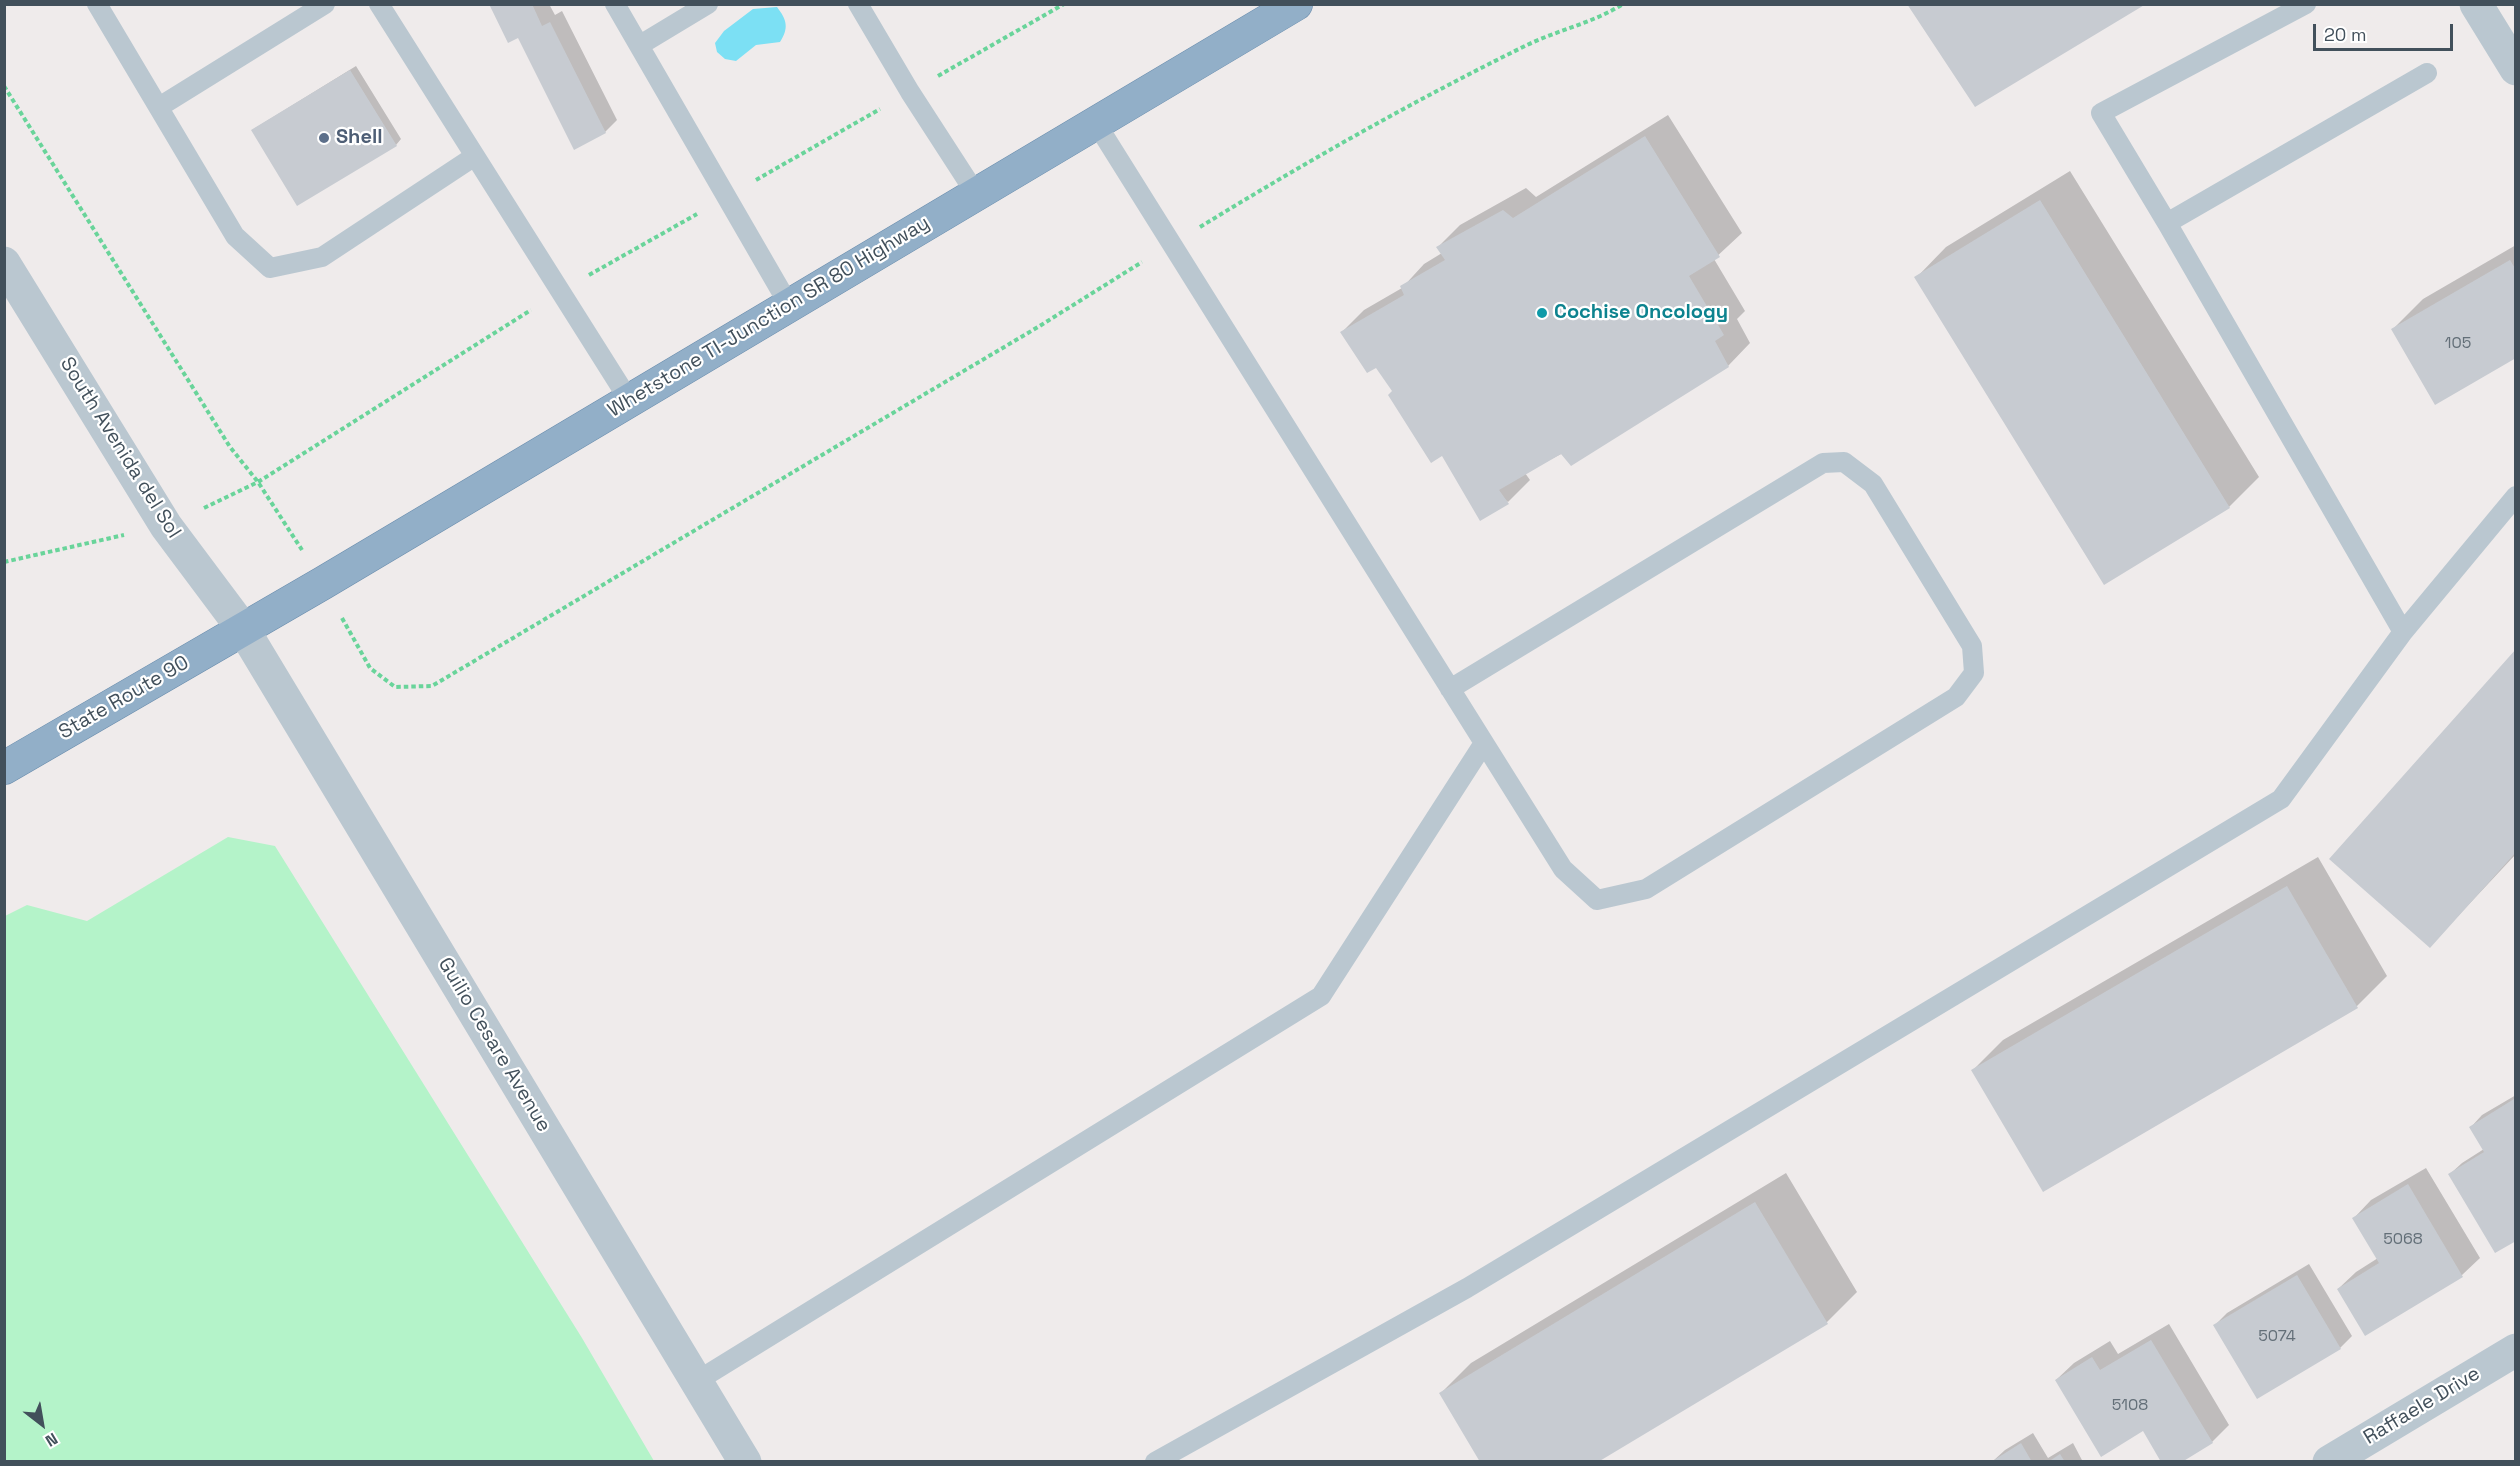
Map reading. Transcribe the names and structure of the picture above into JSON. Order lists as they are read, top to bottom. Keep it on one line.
{"streets":{"highway":["Whetstone TI-Junction SR 80 Highway","State Route 90"],"street":["South Avenida del Sol","Guilio Cesare Avenue","Raffaele Drive"]},"crossings":[["Whetstone TI-Junction SR 80 Highway","South Avenida del Sol"],["Whetstone TI-Junction SR 80 Highway","State Route 90"],["Whetstone TI-Junction SR 80 Highway","Guilio Cesare Avenue"],["South Avenida del Sol","State Route 90"],["South Avenida del Sol","Guilio Cesare Avenue"],["State Route 90","Guilio Cesare Avenue"]],"places":["Shell","Cochise Oncology"],"house_numbers":["105","5068","5074","5108"],"scale_bar":"20 m","north":"bottom right"}
